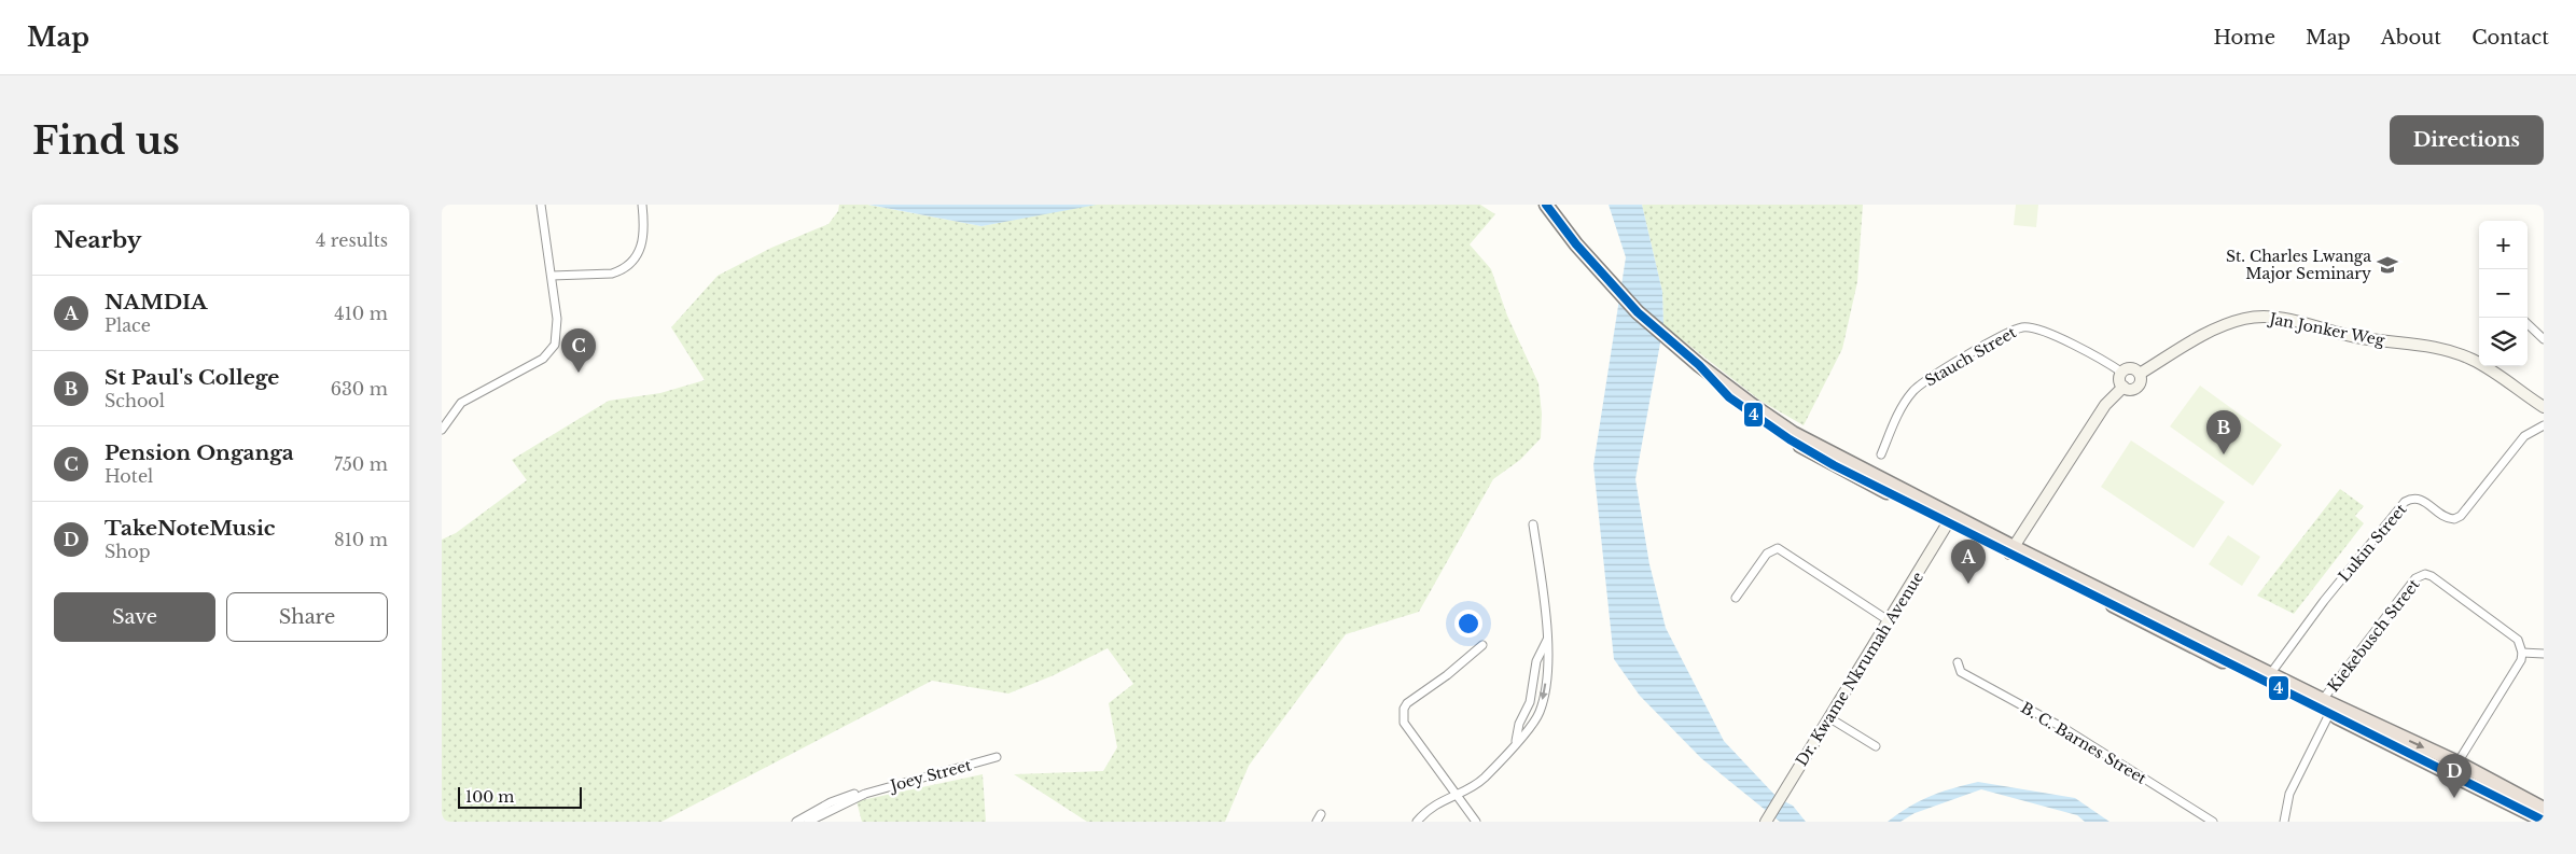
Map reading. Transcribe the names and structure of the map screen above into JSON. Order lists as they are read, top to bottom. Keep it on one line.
{"streets":{"main road":["Jan Jonker Weg","Dr. Kwame Nkrumah Avenue"],"street":["Stauch Street","Lukin Street","Kiekebusch Street","B. C. Barnes Street","Joey Street"]},"crossings":[["Jan Jonker Weg","Stauch Street"]],"places":{"school or university":["St. Charles Lwanga Major Seminary"]},"lines":["transit line 4"],"scale_bar":"100 m","page":{"header":"Map","nav":["Home","Map","About","Contact"],"buttons":["Directions",["Save","Share"]],"title":"Find us","heading":["Nearby","4 results"],"map_buttons":["+","−"],"list":[{"mark":"A","name":"NAMDIA","note":"Place","value":"410 m"},{"mark":"B","name":"St Paul's College","note":"School","value":"630 m"},{"mark":"C","name":"Pension Onganga","note":"Hotel","value":"750 m"},{"mark":"D","name":"TakeNoteMusic","note":"Shop","value":"810 m"}],"pins":["C","B","A","D"],"scale":"100 m"}}
